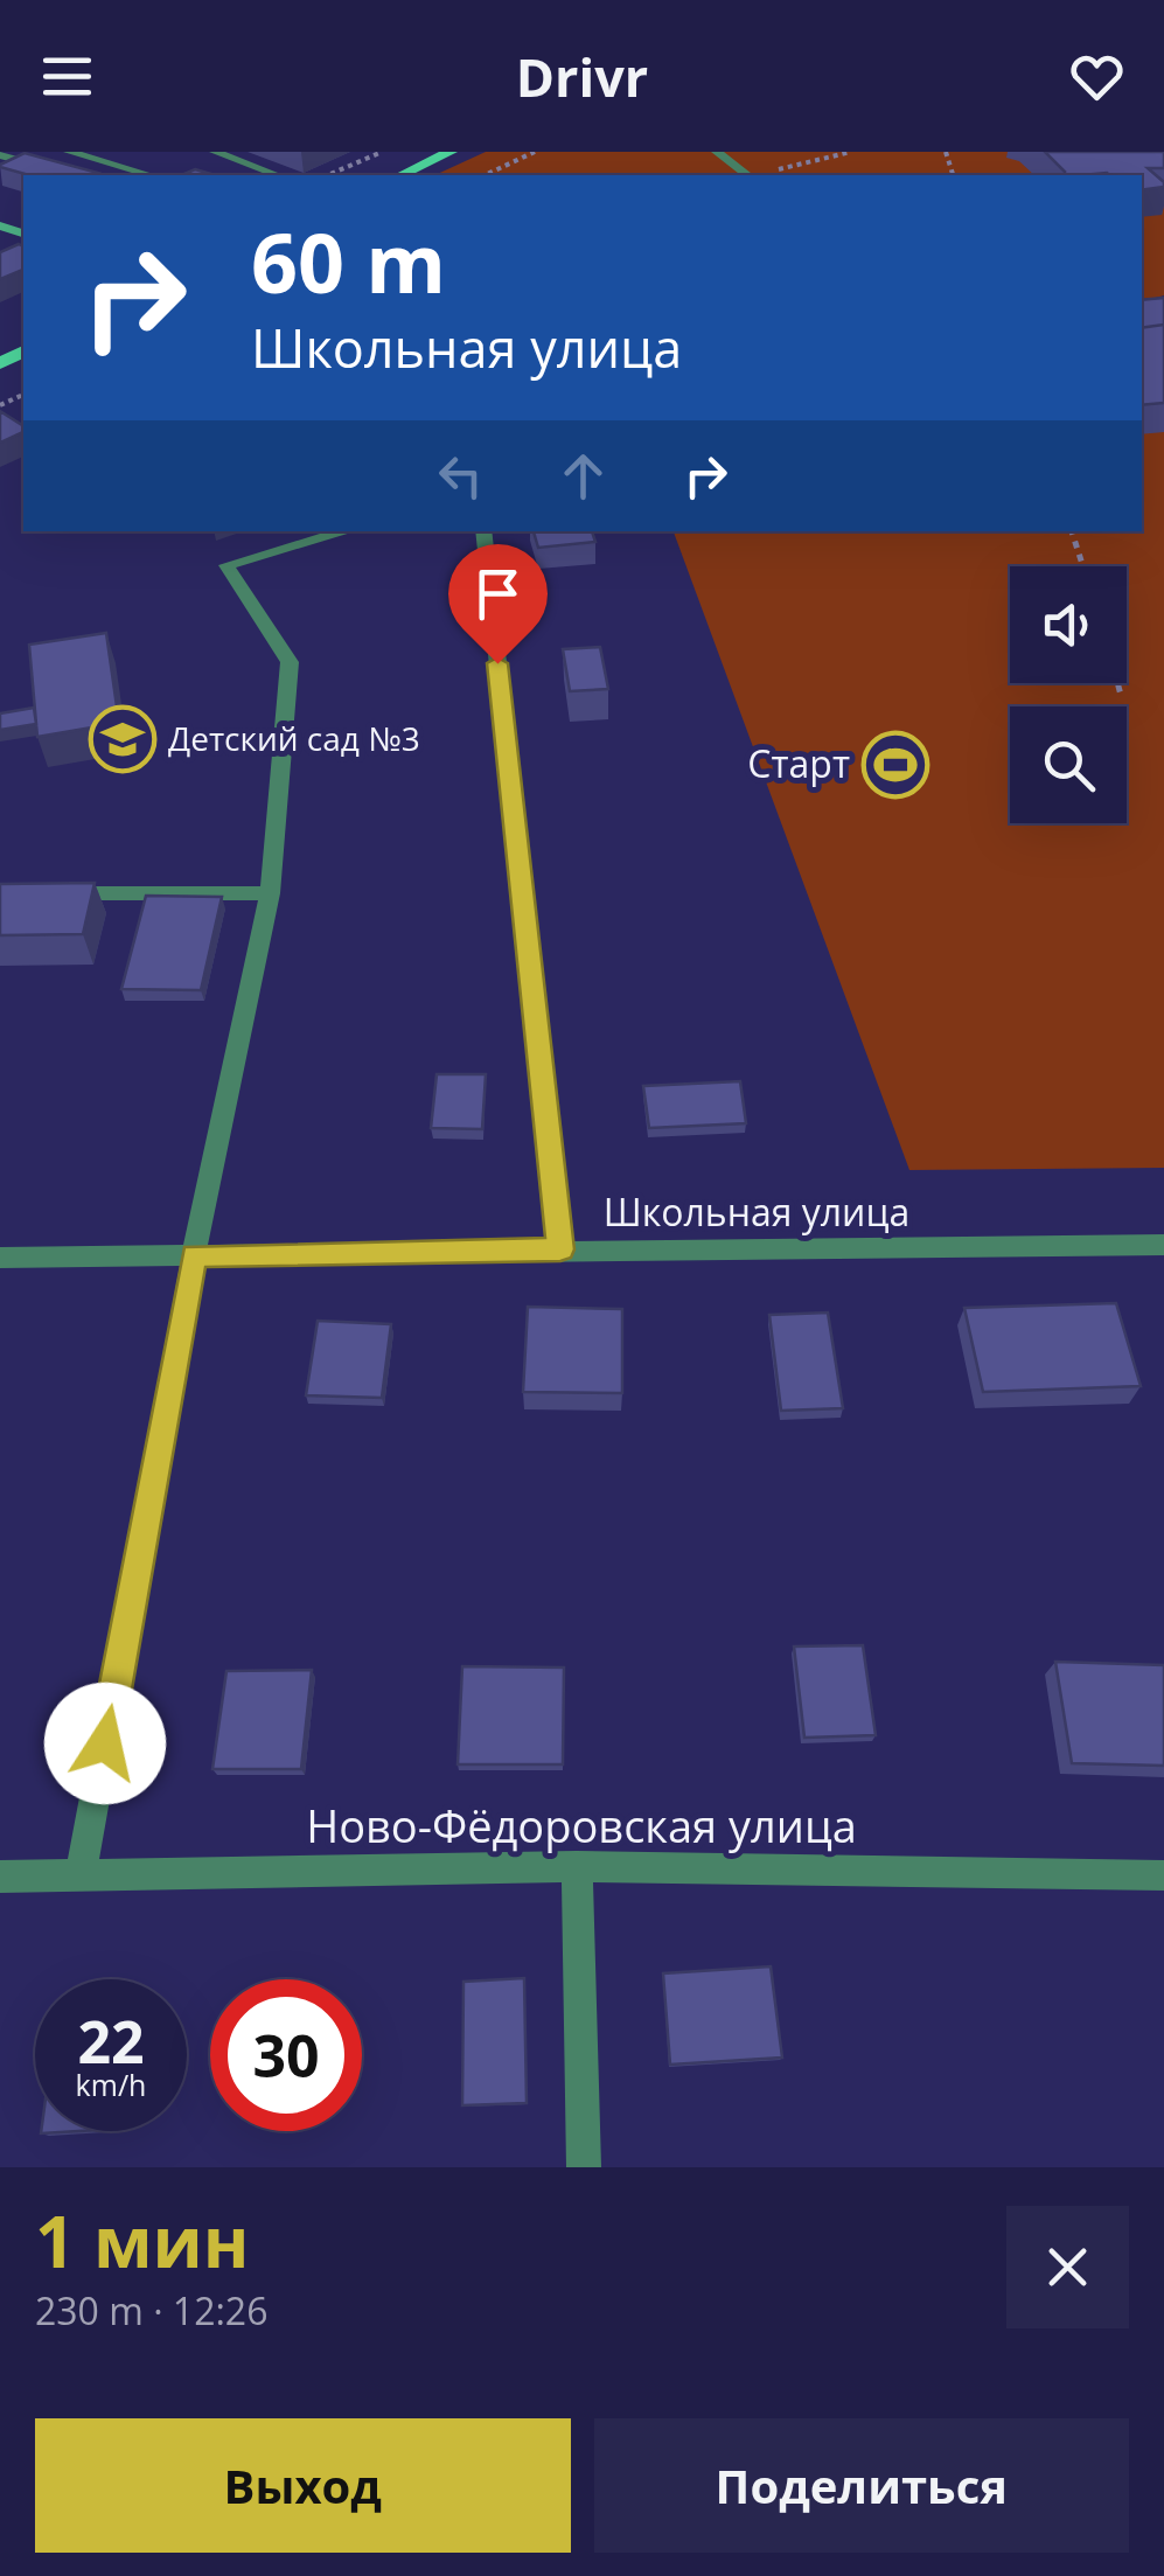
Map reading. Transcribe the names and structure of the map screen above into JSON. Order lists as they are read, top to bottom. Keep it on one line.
{"streets":{"street":["Школьная улица","Ново-Фёдоровская улица"]},"places":{"school or university":["Детский сад №3"],"sports":["Старт"]},"page":{"header":"Drivr","turn":["60 m","Школьная улица"],"speed":"22 km/h","limit":"30","heading":["1 мин","230 m · 12:26"],"buttons":["Выход","Поделиться"]}}
